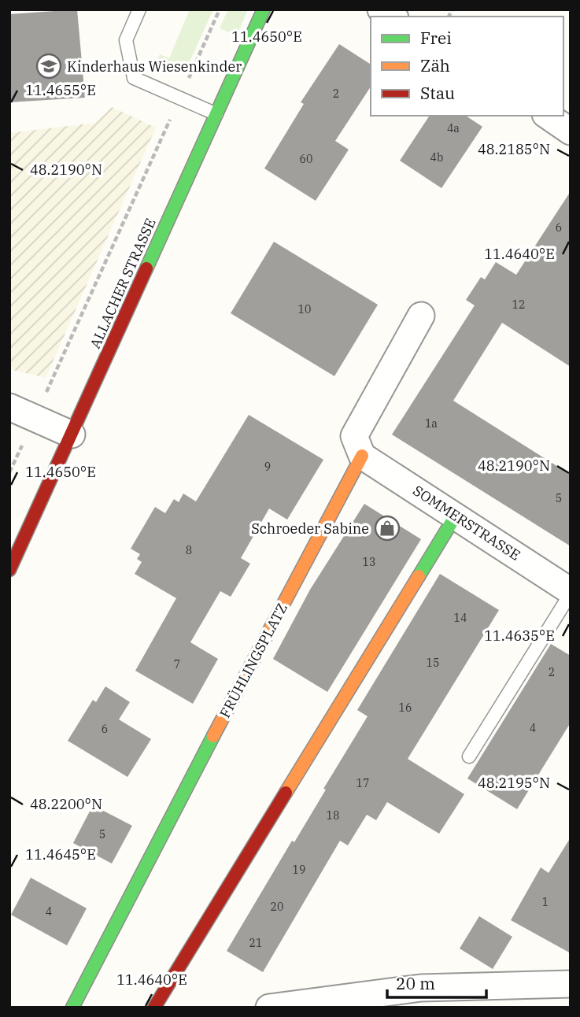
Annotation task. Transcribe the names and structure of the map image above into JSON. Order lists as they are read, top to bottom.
{
  "streets": {
    "street": ["ALLACHER STRASSE", "SOMMERSTRASSE", "FRÜHLINGSPLATZ"]
  },
  "crossings": [
    ["SOMMERSTRASSE", "FRÜHLINGSPLATZ"]
  ],
  "places": {
    "school or university": ["Kinderhaus Wiesenkinder"],
    "shop": ["Schroeder Sabine"]
  },
  "house_numbers": [
    "2",
    "4a",
    "4b",
    "60",
    "6",
    "12",
    "10",
    "1a",
    "9",
    "5",
    "8",
    "13",
    "14",
    "15",
    "7",
    "2",
    "16",
    "4",
    "6",
    "17",
    "18",
    "5",
    "19",
    "1",
    "20",
    "4",
    "21"
  ],
  "legend": ["Frei", "Zäh", "Stau"],
  "scale_bar": "20 m",
  "coordinates": [
    "11.4650°E",
    "11.4655°E",
    "48.2185°N",
    "48.2190°N",
    "11.4640°E",
    "11.4635°E",
    "48.2195°N",
    "48.2200°N",
    "11.4645°E"
  ]
}
